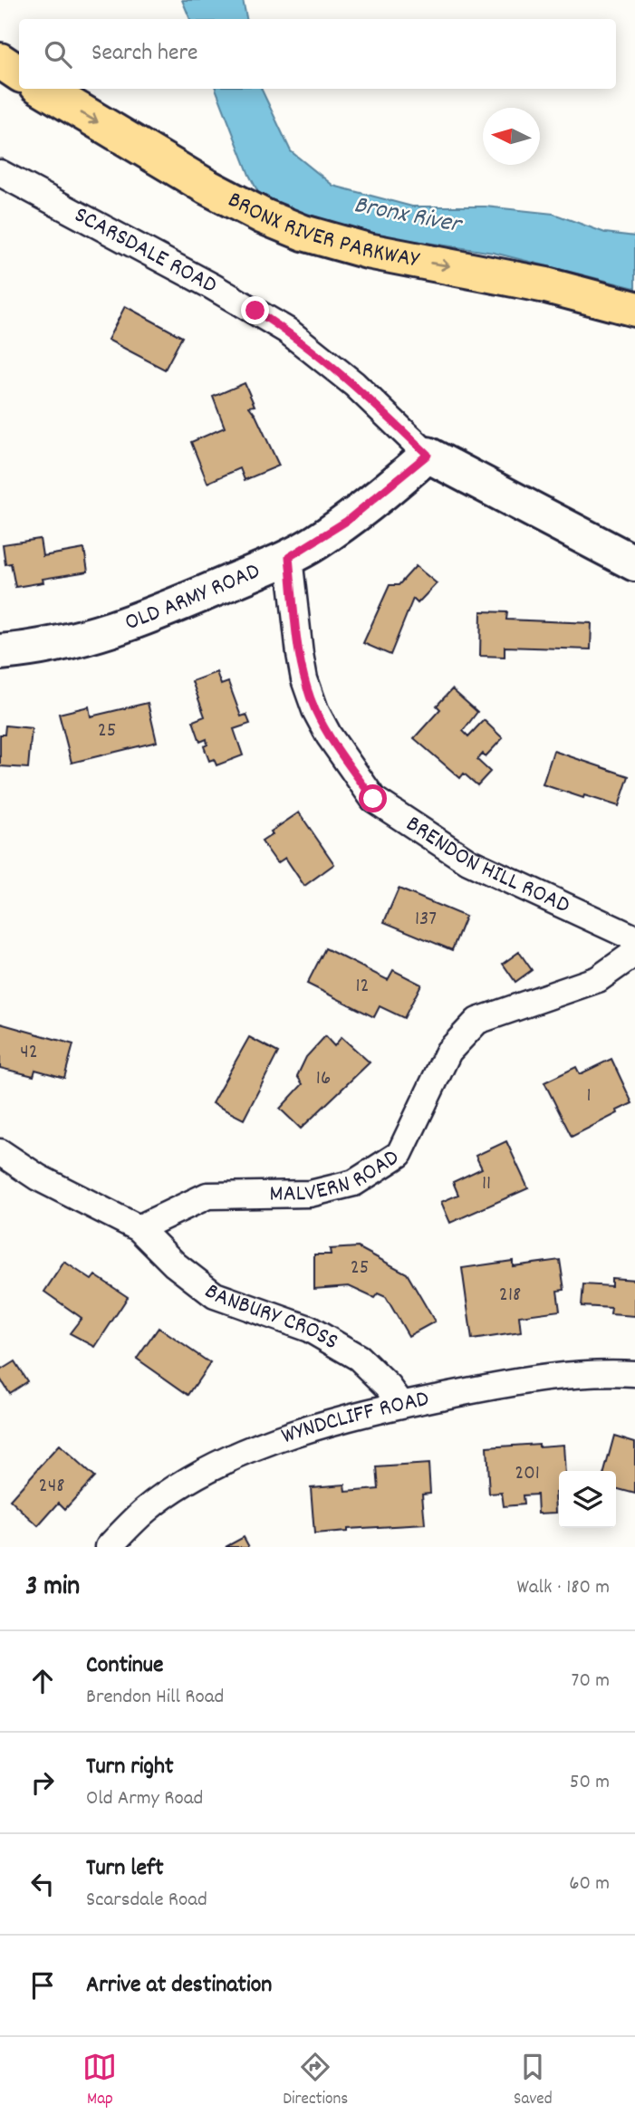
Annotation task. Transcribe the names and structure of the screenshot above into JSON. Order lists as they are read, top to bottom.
{
  "streets": {
    "highway": ["BRONX RIVER PARKWAY"],
    "street": [
      "SCARSDALE ROAD",
      "OLD ARMY ROAD",
      "BRENDON HILL ROAD",
      "MALVERN ROAD",
      "BANBURY CROSS",
      "WYNDCLIFF ROAD"
    ]
  },
  "crossings": [
    ["SCARSDALE ROAD", "OLD ARMY ROAD"],
    ["OLD ARMY ROAD", "BRENDON HILL ROAD"],
    ["MALVERN ROAD", "BANBURY CROSS"],
    ["BANBURY CROSS", "WYNDCLIFF ROAD"]
  ],
  "one_way": ["BRONX RIVER PARKWAY"],
  "water": ["Bronx River"],
  "house_numbers": [
    "25",
    "137",
    "12",
    "42",
    "16",
    "1",
    "11",
    "25",
    "218",
    "201",
    "248"
  ],
  "north": "left",
  "page": {
    "search": "Search here",
    "heading": ["3 min", "Walk · 180 m"],
    "list": [
      ["Continue", "Brendon Hill Road", "70 m"],
      ["Turn right", "Old Army Road", "50 m"],
      ["Turn left", "Scarsdale Road", "60 m"],
      "Arrive at destination"
    ],
    "nav": ["Map", "Directions", "Saved"]
  }
}
